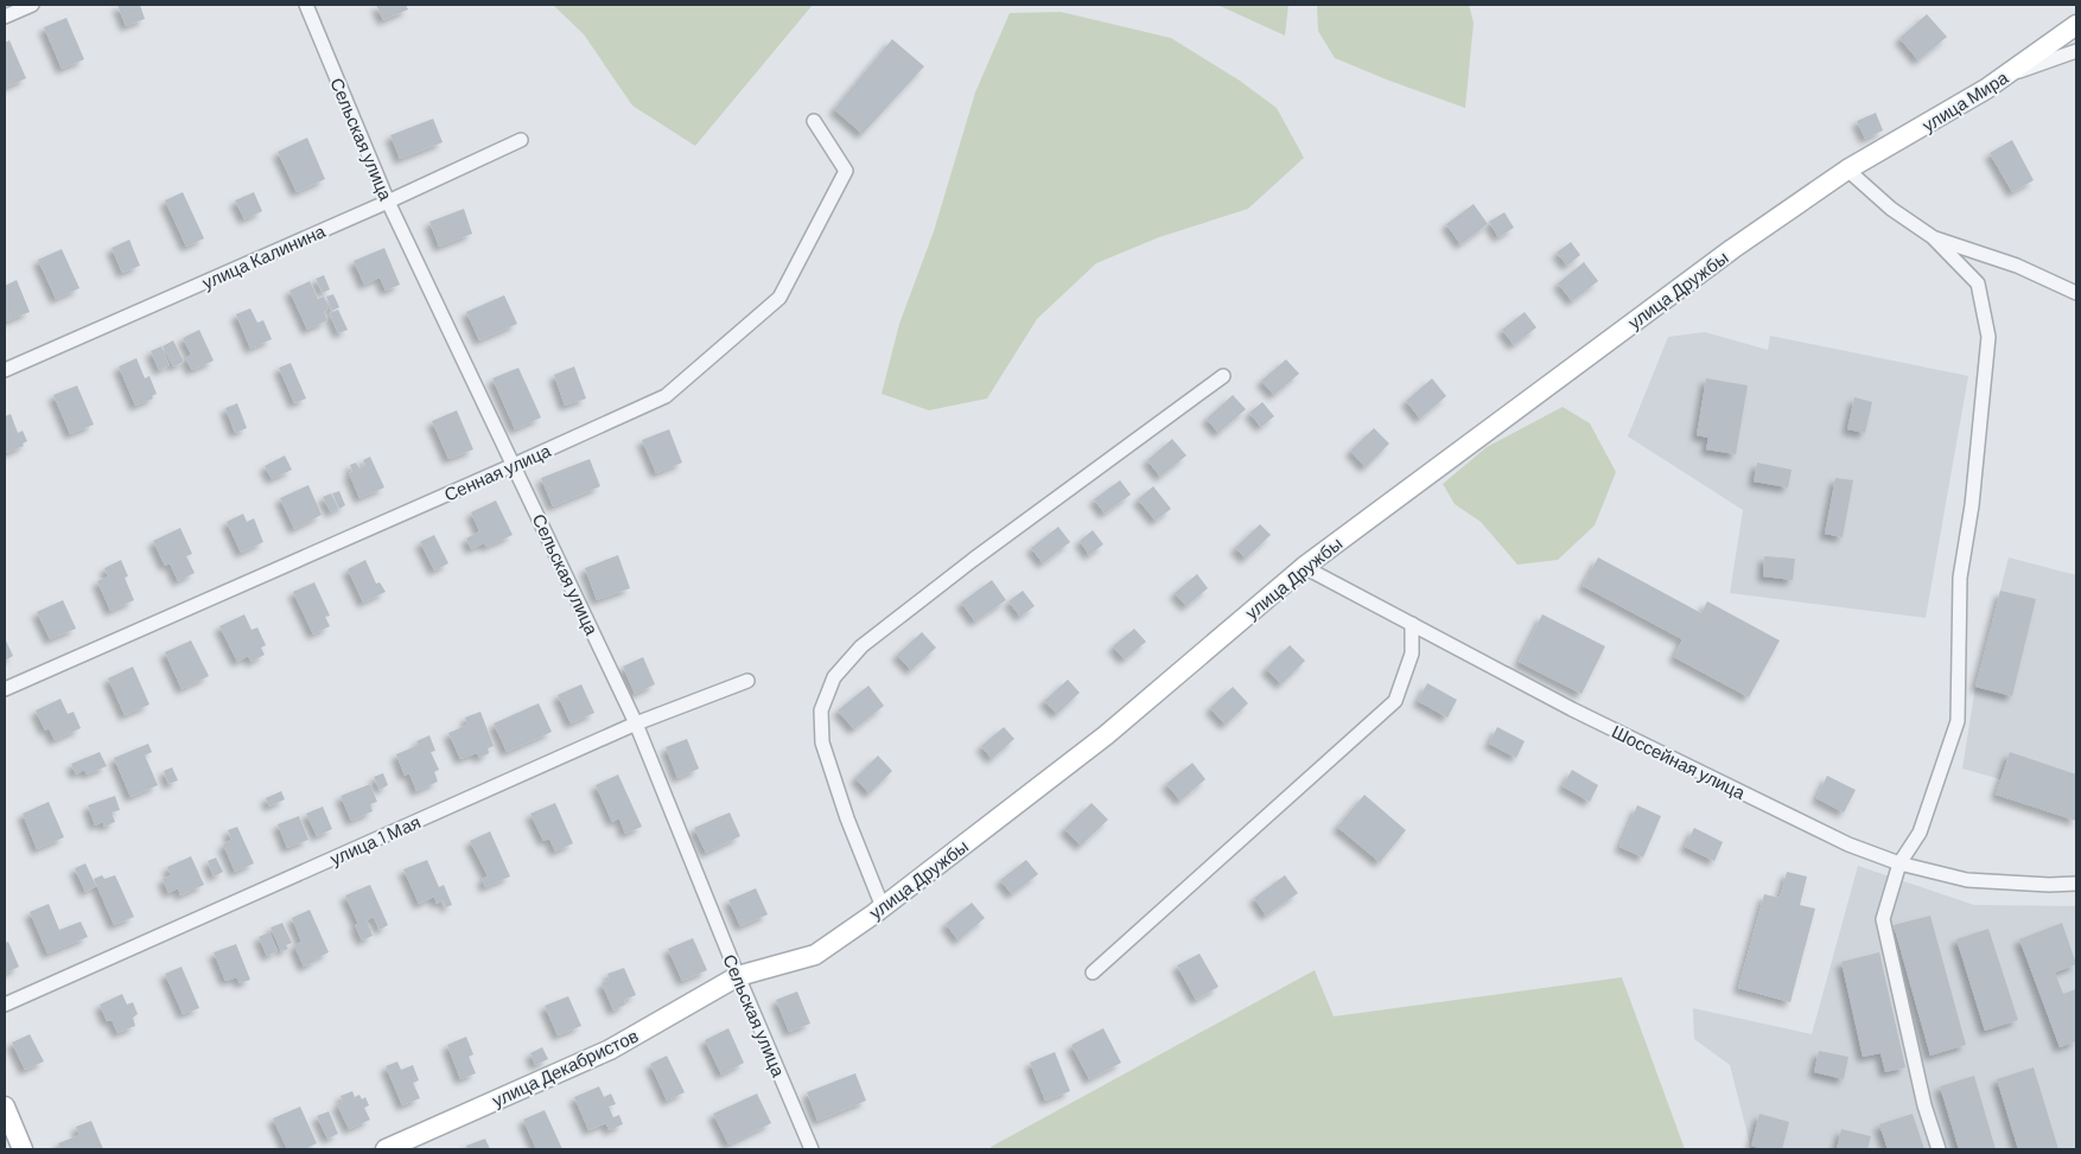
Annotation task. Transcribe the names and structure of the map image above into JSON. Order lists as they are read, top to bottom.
{
  "streets": {
    "street": [
      "улица Мира",
      "Сельская улица",
      "улица Калинина",
      "улица Дружбы",
      "Сенная улица",
      "Шоссейная улица",
      "улица 1 Мая",
      "улица Декабристов"
    ]
  },
  "crossings": [
    ["улица Мира", "улица Дружбы"],
    ["Сельская улица", "улица Калинина"],
    ["Сельская улица", "улица Дружбы"],
    ["Сельская улица", "Сенная улица"],
    ["Сельская улица", "улица 1 Мая"],
    ["Сельская улица", "улица Декабристов"],
    ["улица Дружбы", "Шоссейная улица"],
    ["улица Дружбы", "улица Декабристов"]
  ]
}
